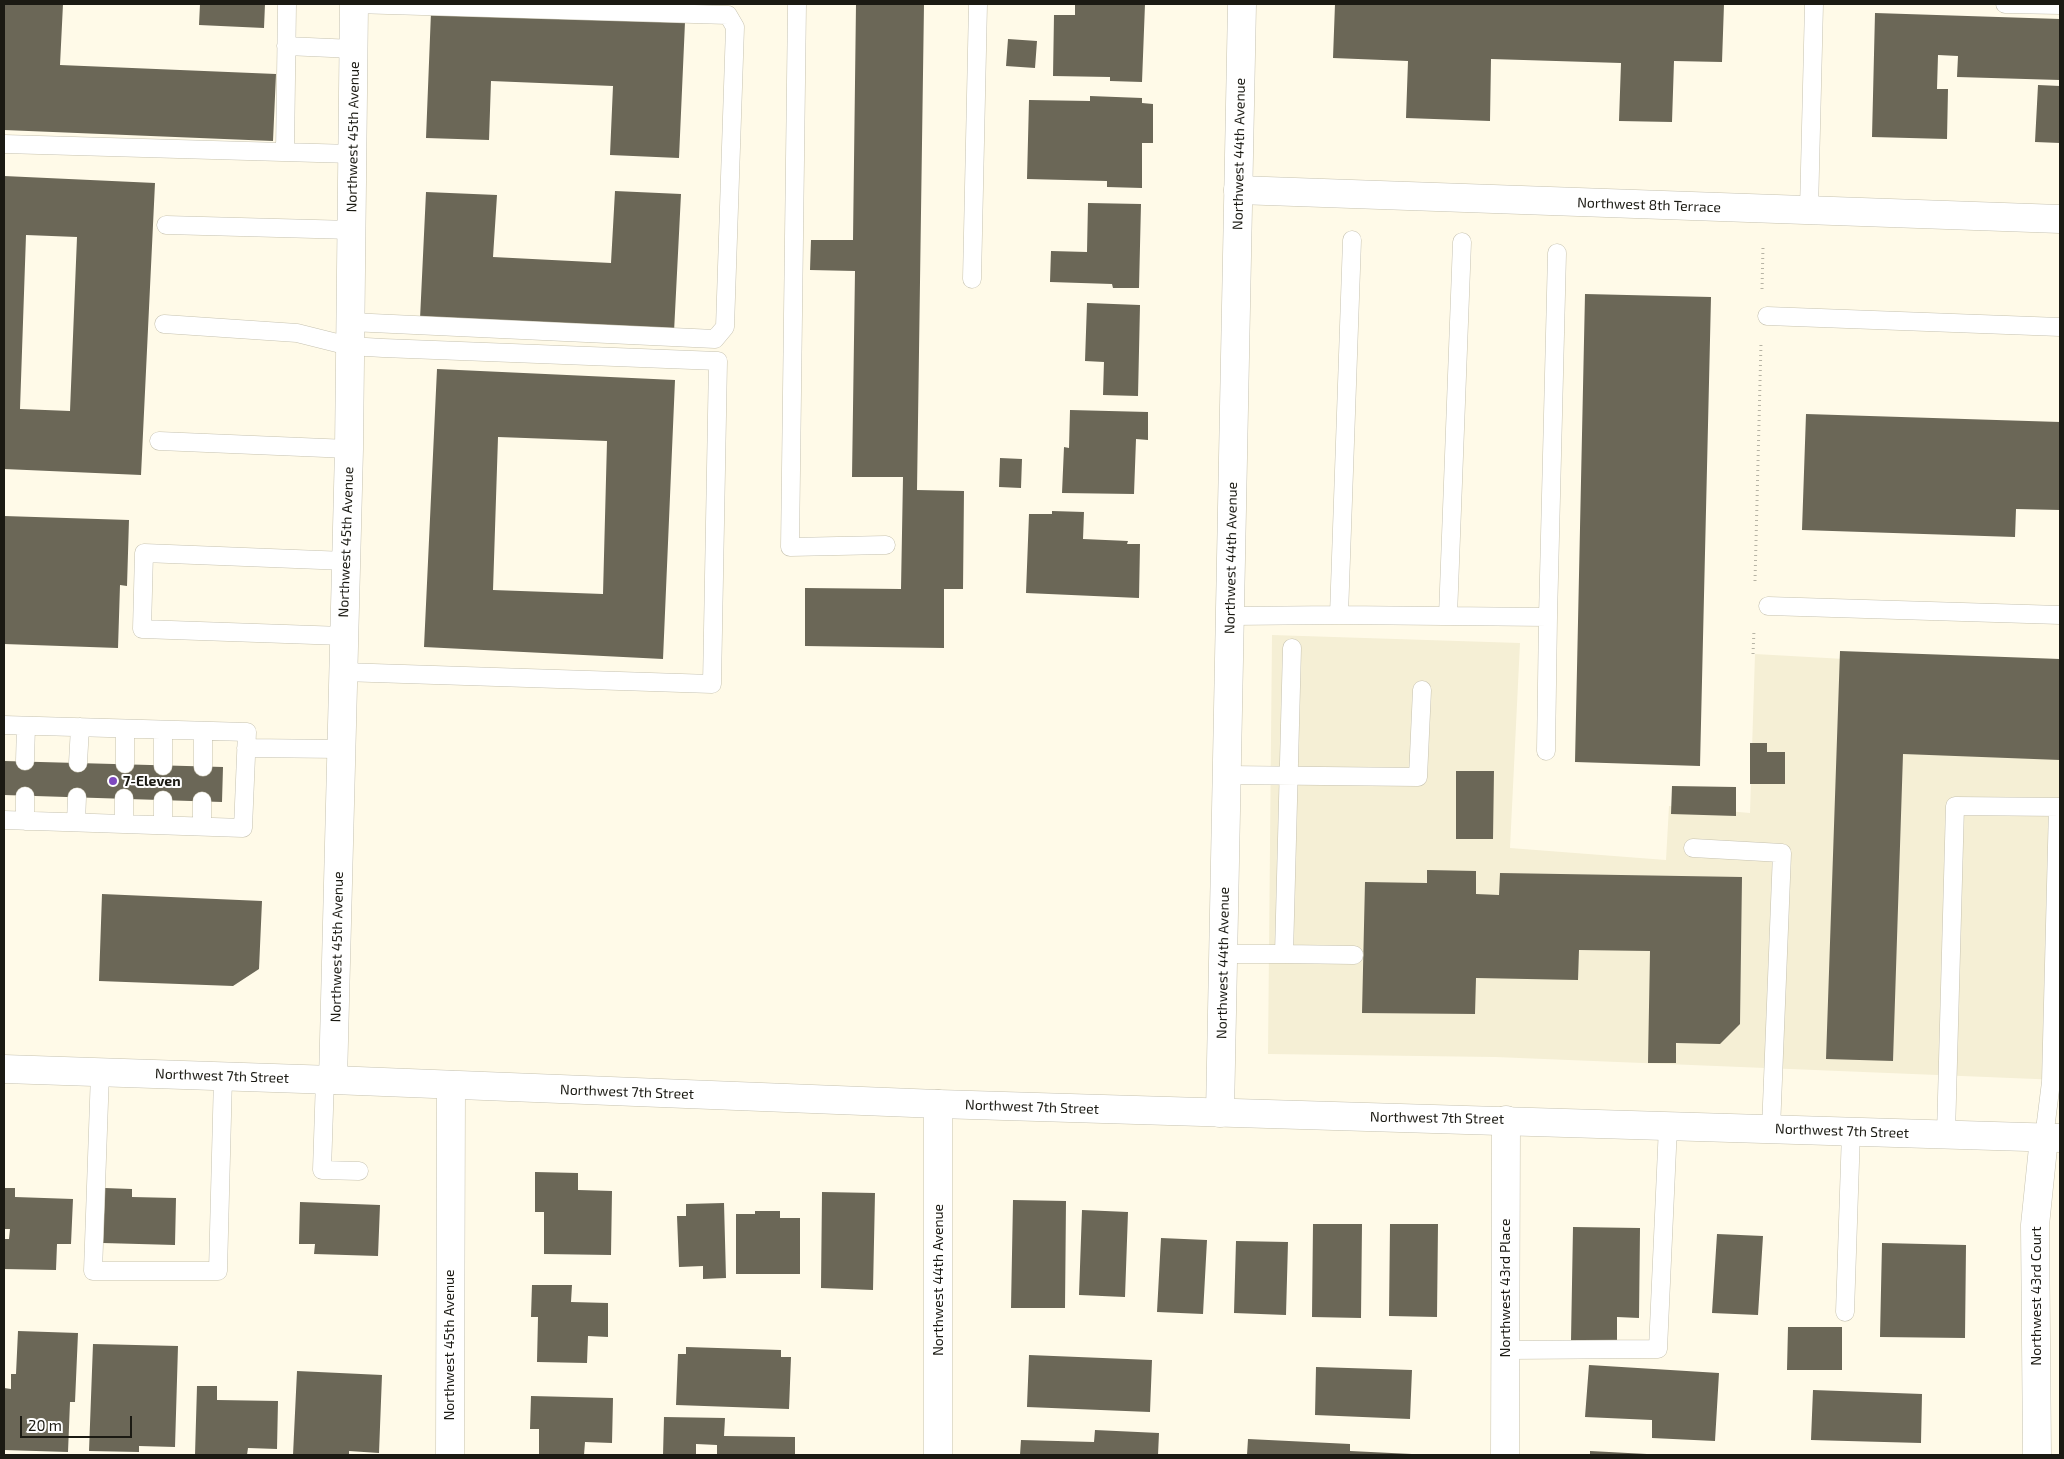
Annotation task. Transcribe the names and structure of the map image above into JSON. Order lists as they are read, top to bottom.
{
  "streets": {
    "street": [
      "Northwest 45th Avenue",
      "Northwest 44th Avenue",
      "Northwest 8th Terrace",
      "Northwest 7th Street",
      "Northwest 43rd Place",
      "Northwest 43rd Court"
    ]
  },
  "crossings": [
    ["Northwest 45th Avenue", "Northwest 7th Street"],
    ["Northwest 44th Avenue", "Northwest 8th Terrace"],
    ["Northwest 44th Avenue", "Northwest 7th Street"],
    ["Northwest 7th Street", "Northwest 43rd Place"],
    ["Northwest 7th Street", "Northwest 43rd Court"]
  ],
  "places": ["7-Eleven"],
  "scale_bar": "20 m"
}
